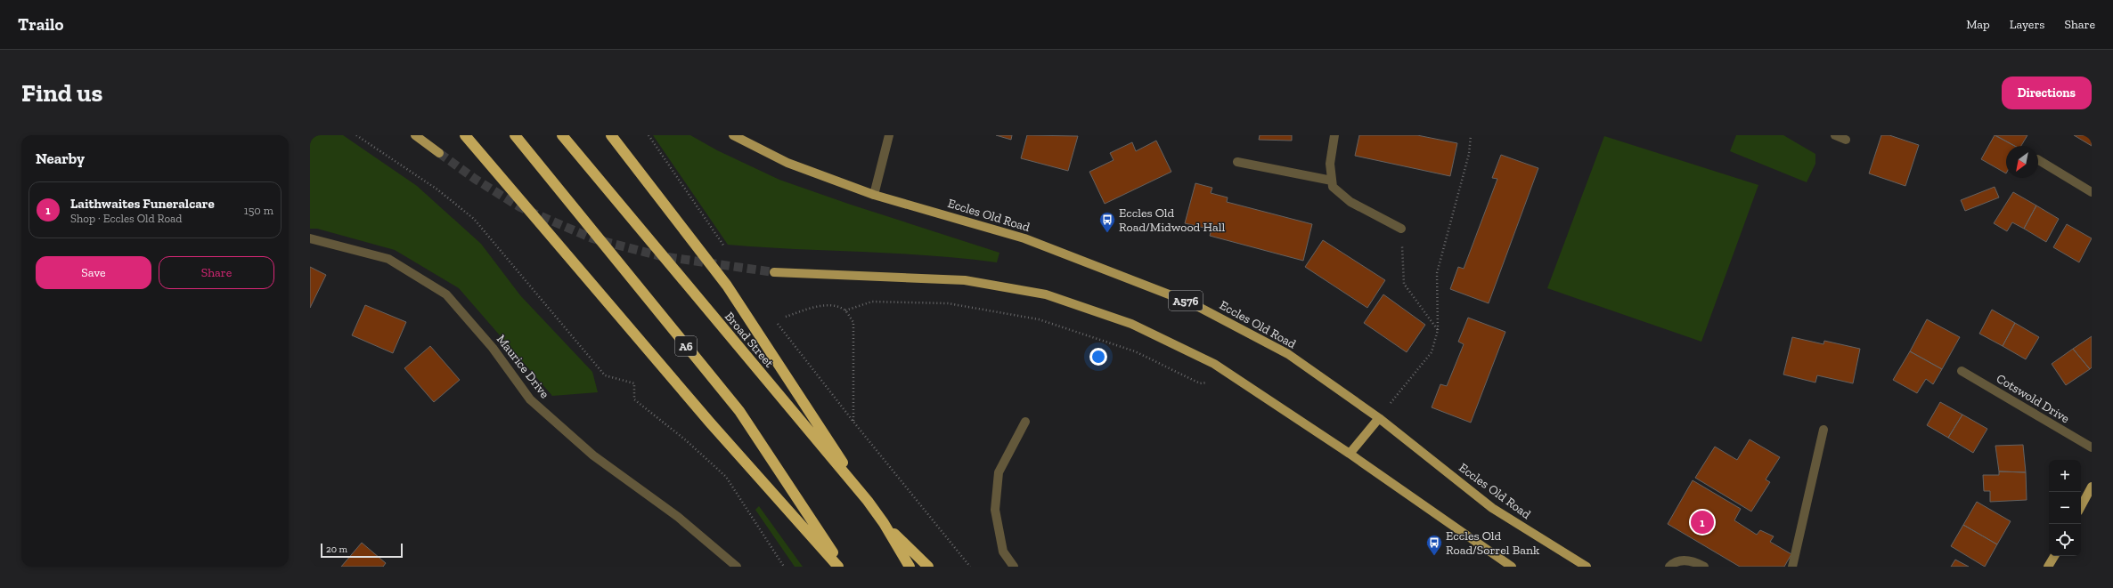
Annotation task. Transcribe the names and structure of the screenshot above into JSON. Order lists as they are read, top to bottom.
{
  "streets": {
    "highway": ["Broad Street", "A6"],
    "main road": ["Eccles Old Road", "A576"],
    "street": ["Maurice Drive", "Cotswold Drive"]
  },
  "places": {
    "bus stop": ["Eccles Old Road/Midwood Hall", "Eccles Old Road/Sorrel Bank"]
  },
  "scale_bar": "20 m",
  "north": "bottom left",
  "page": {
    "header": "Trailo",
    "nav": ["Map", "Layers", "Share"],
    "buttons": [
      "Directions",
      ["Save", "Share"]
    ],
    "title": "Find us",
    "heading": "Nearby",
    "list": [
      {
        "mark": "1",
        "name": "Laithwaites Funeralcare",
        "note": "Shop · Eccles Old Road",
        "value": "150 m"
      }
    ],
    "map_buttons": ["+", "−"],
    "pins": "1",
    "scale": "20 m"
  }
}
